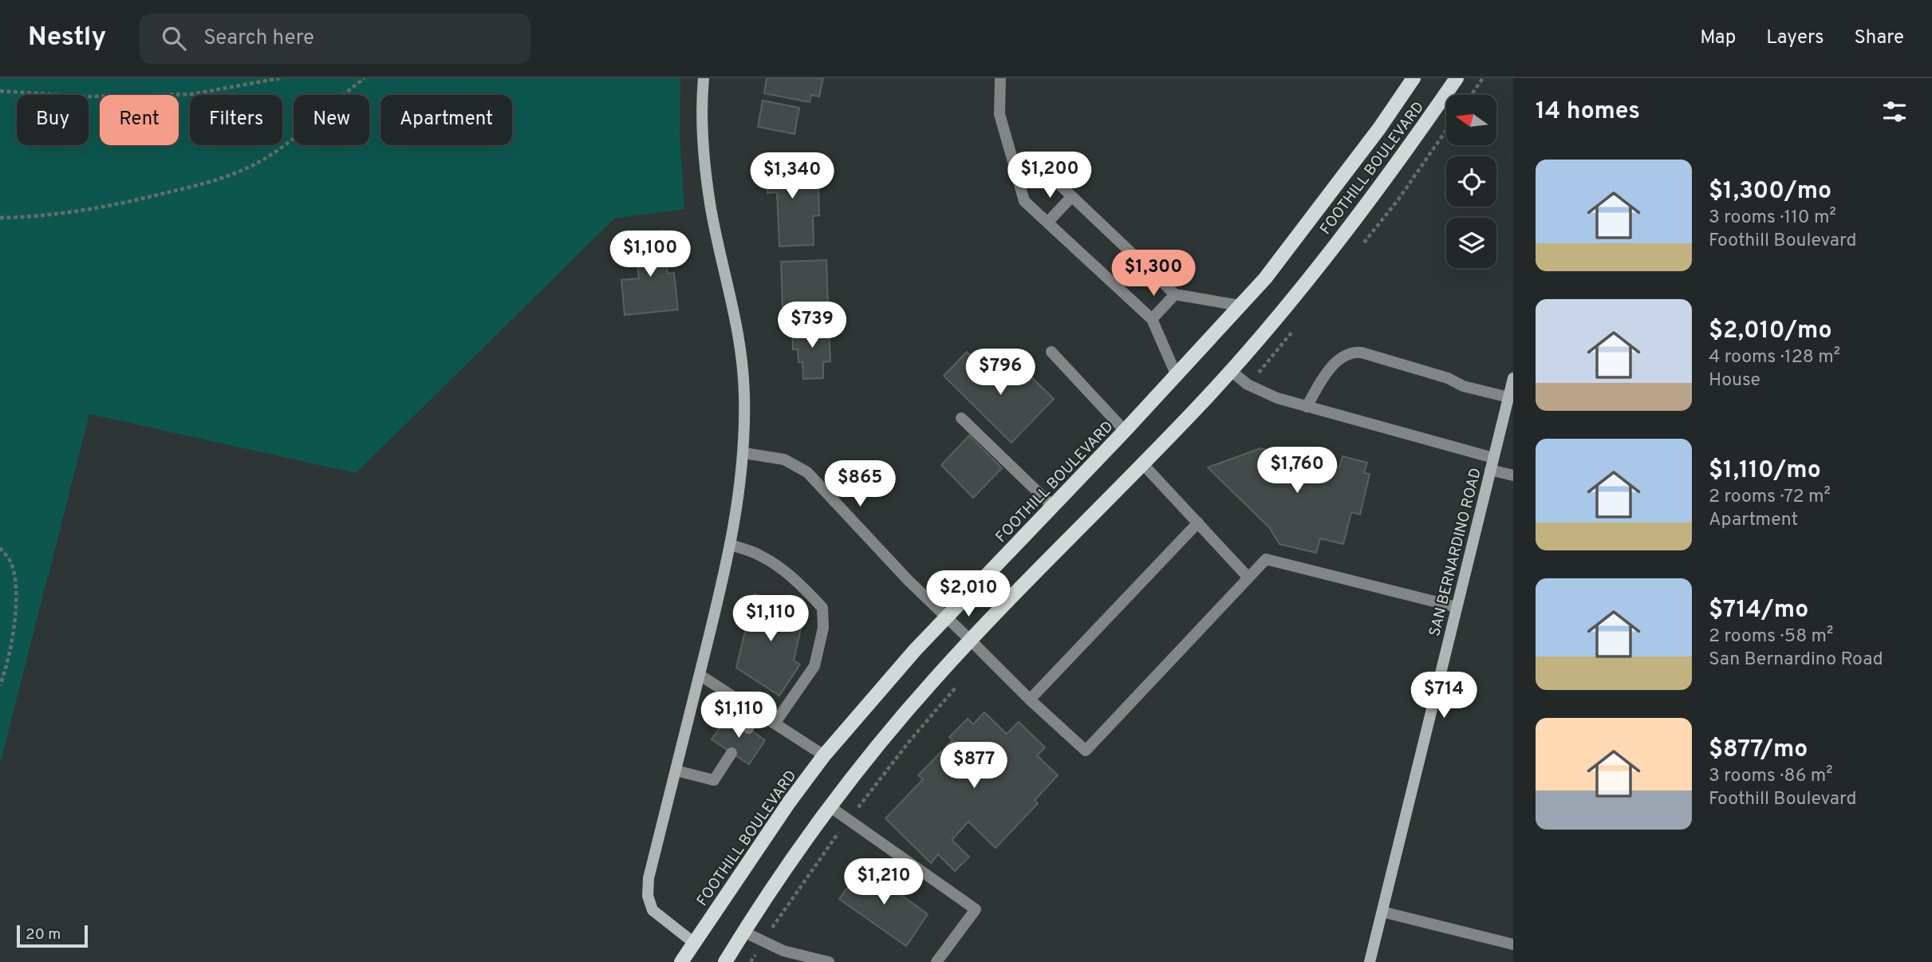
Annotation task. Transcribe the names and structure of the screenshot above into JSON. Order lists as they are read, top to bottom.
{
  "streets": {
    "main road": ["FOOTHILL BOULEVARD"],
    "street": ["SAN BERNARDINO ROAD"]
  },
  "scale_bar": "20 m",
  "north": "left",
  "page": {
    "header": "Nestly",
    "search": "Search here",
    "nav": ["Map", "Layers", "Share"],
    "heading": "14 homes",
    "chip": [
      "Buy",
      "Rent",
      "Filters",
      "New",
      "Apartment"
    ],
    "list": [
      {
        "name": "$1,300/mo",
        "note": "3 rooms · 110 m² · Foothill Boulevard"
      },
      {
        "name": "$2,010/mo",
        "note": "4 rooms · 128 m² · House"
      },
      {
        "name": "$1,110/mo",
        "note": "2 rooms · 72 m² · Apartment"
      },
      {
        "name": "$714/mo",
        "note": "2 rooms · 58 m² · San Bernardino Road"
      },
      {
        "name": "$877/mo",
        "note": "3 rooms · 86 m² · Foothill Boulevard"
      }
    ],
    "price": [
      "$1,200",
      "$1,340",
      "$1,100",
      "$1,300",
      "$739",
      "$796",
      "$1,760",
      "$865",
      "$2,010",
      "$1,110",
      "$714",
      "$1,110",
      "$877",
      "$1,210"
    ],
    "scale": "20 m"
  }
}
